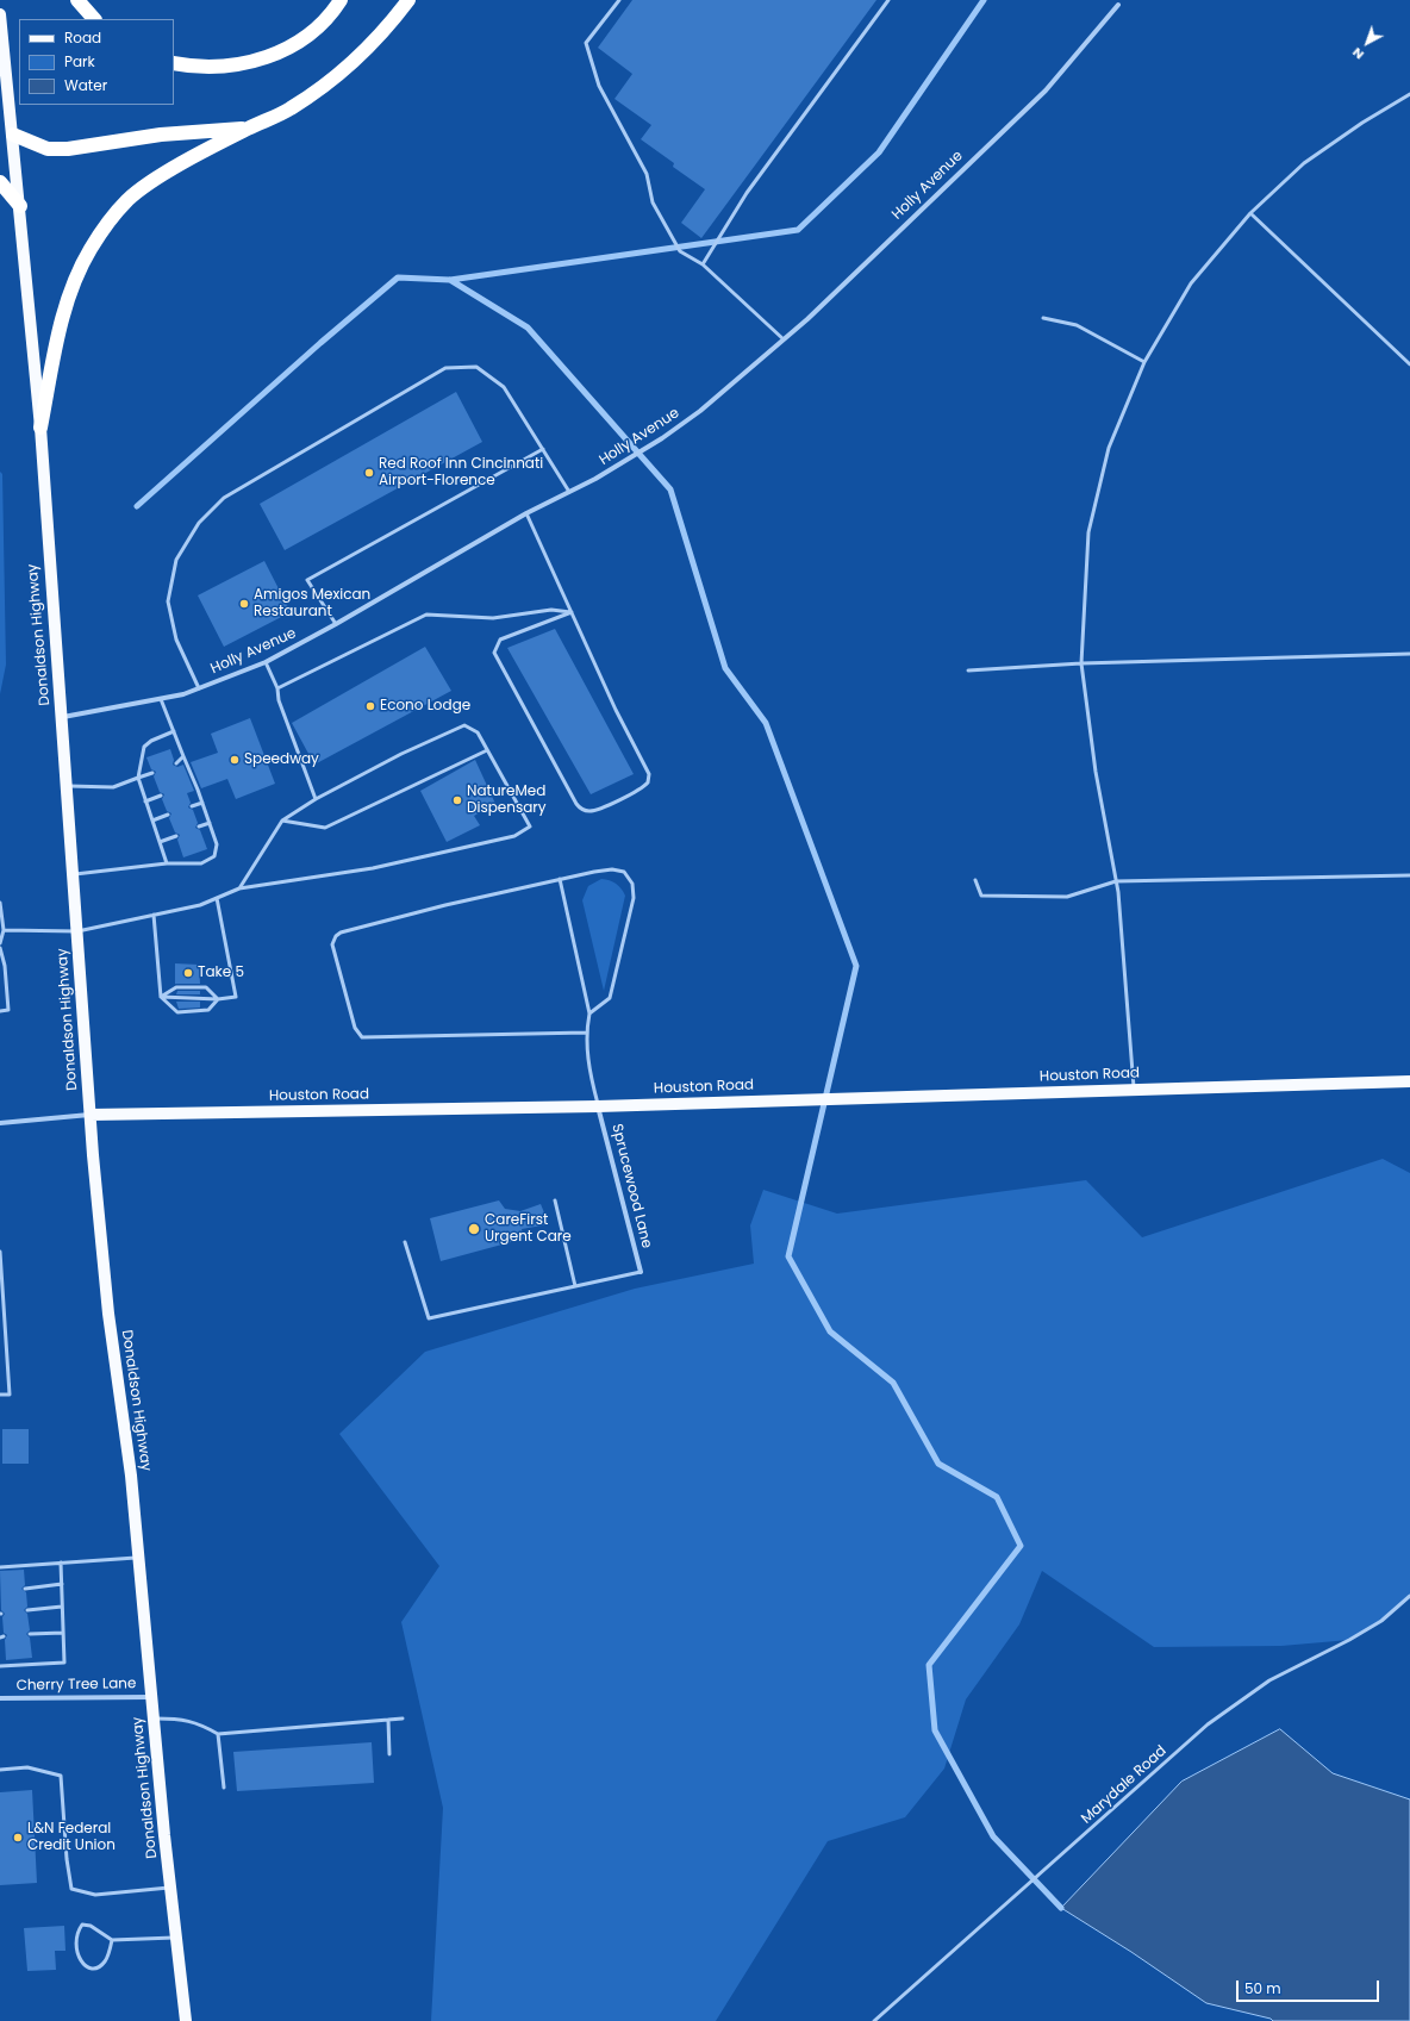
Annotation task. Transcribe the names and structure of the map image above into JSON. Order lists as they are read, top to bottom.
{
  "streets": {
    "main road": ["Donaldson Highway", "Houston Road"],
    "street": ["Holly Avenue", "Sprucewood Lane", "Cherry Tree Lane"],
    "lane": ["Marydale Road"]
  },
  "crossings": [
    ["Holly Avenue", "Donaldson Highway"],
    ["Donaldson Highway", "Houston Road"],
    ["Donaldson Highway", "Cherry Tree Lane"],
    ["Houston Road", "Sprucewood Lane"]
  ],
  "places": [
    "Red Roof Inn Cincinnati Airport-Florence",
    "Amigos Mexican Restaurant",
    "Econo Lodge",
    "Speedway",
    "NatureMed Dispensary",
    "Take 5",
    "CareFirst Urgent Care",
    "L&N Federal Credit Union"
  ],
  "legend": ["Road", "Park", "Water"],
  "scale_bar": "50 m",
  "north": "bottom left"
}
